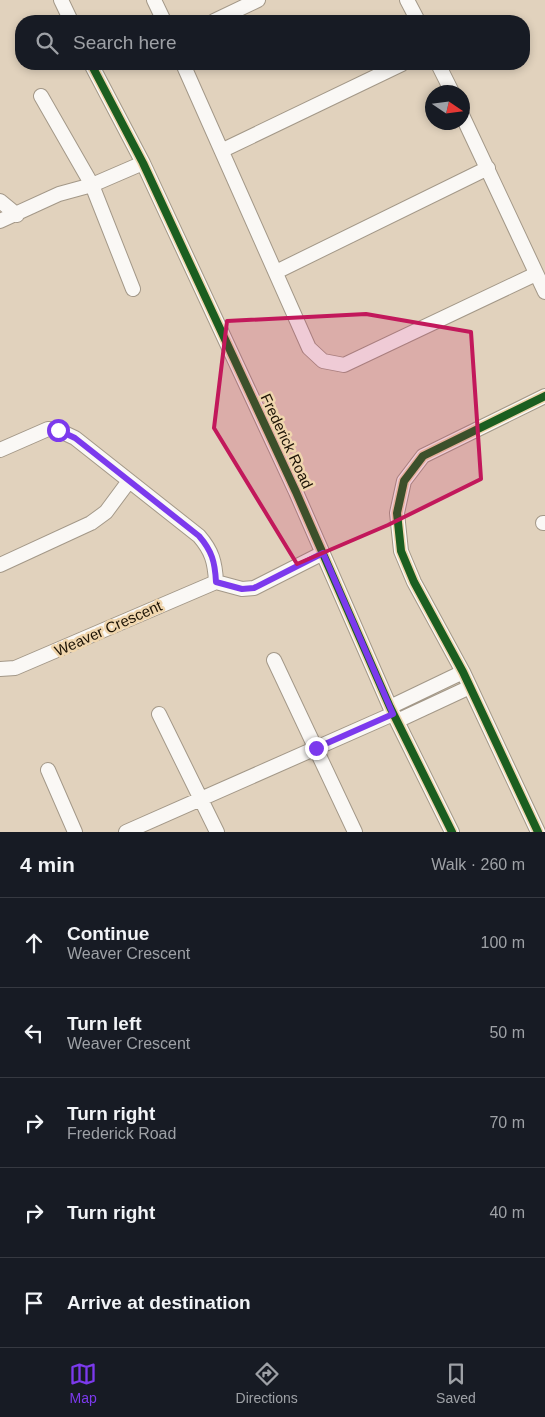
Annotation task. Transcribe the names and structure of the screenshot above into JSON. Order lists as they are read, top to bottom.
{
  "streets": {
    "street": ["Frederick Road", "Weaver Crescent"]
  },
  "north": "right",
  "page": {
    "search": "Search here",
    "heading": ["4 min", "Walk · 260 m"],
    "list": [
      ["Continue", "Weaver Crescent", "100 m"],
      ["Turn left", "Weaver Crescent", "50 m"],
      ["Turn right", "Frederick Road", "70 m"],
      ["Turn right", "40 m"],
      "Arrive at destination"
    ],
    "nav": ["Map", "Directions", "Saved"]
  }
}
